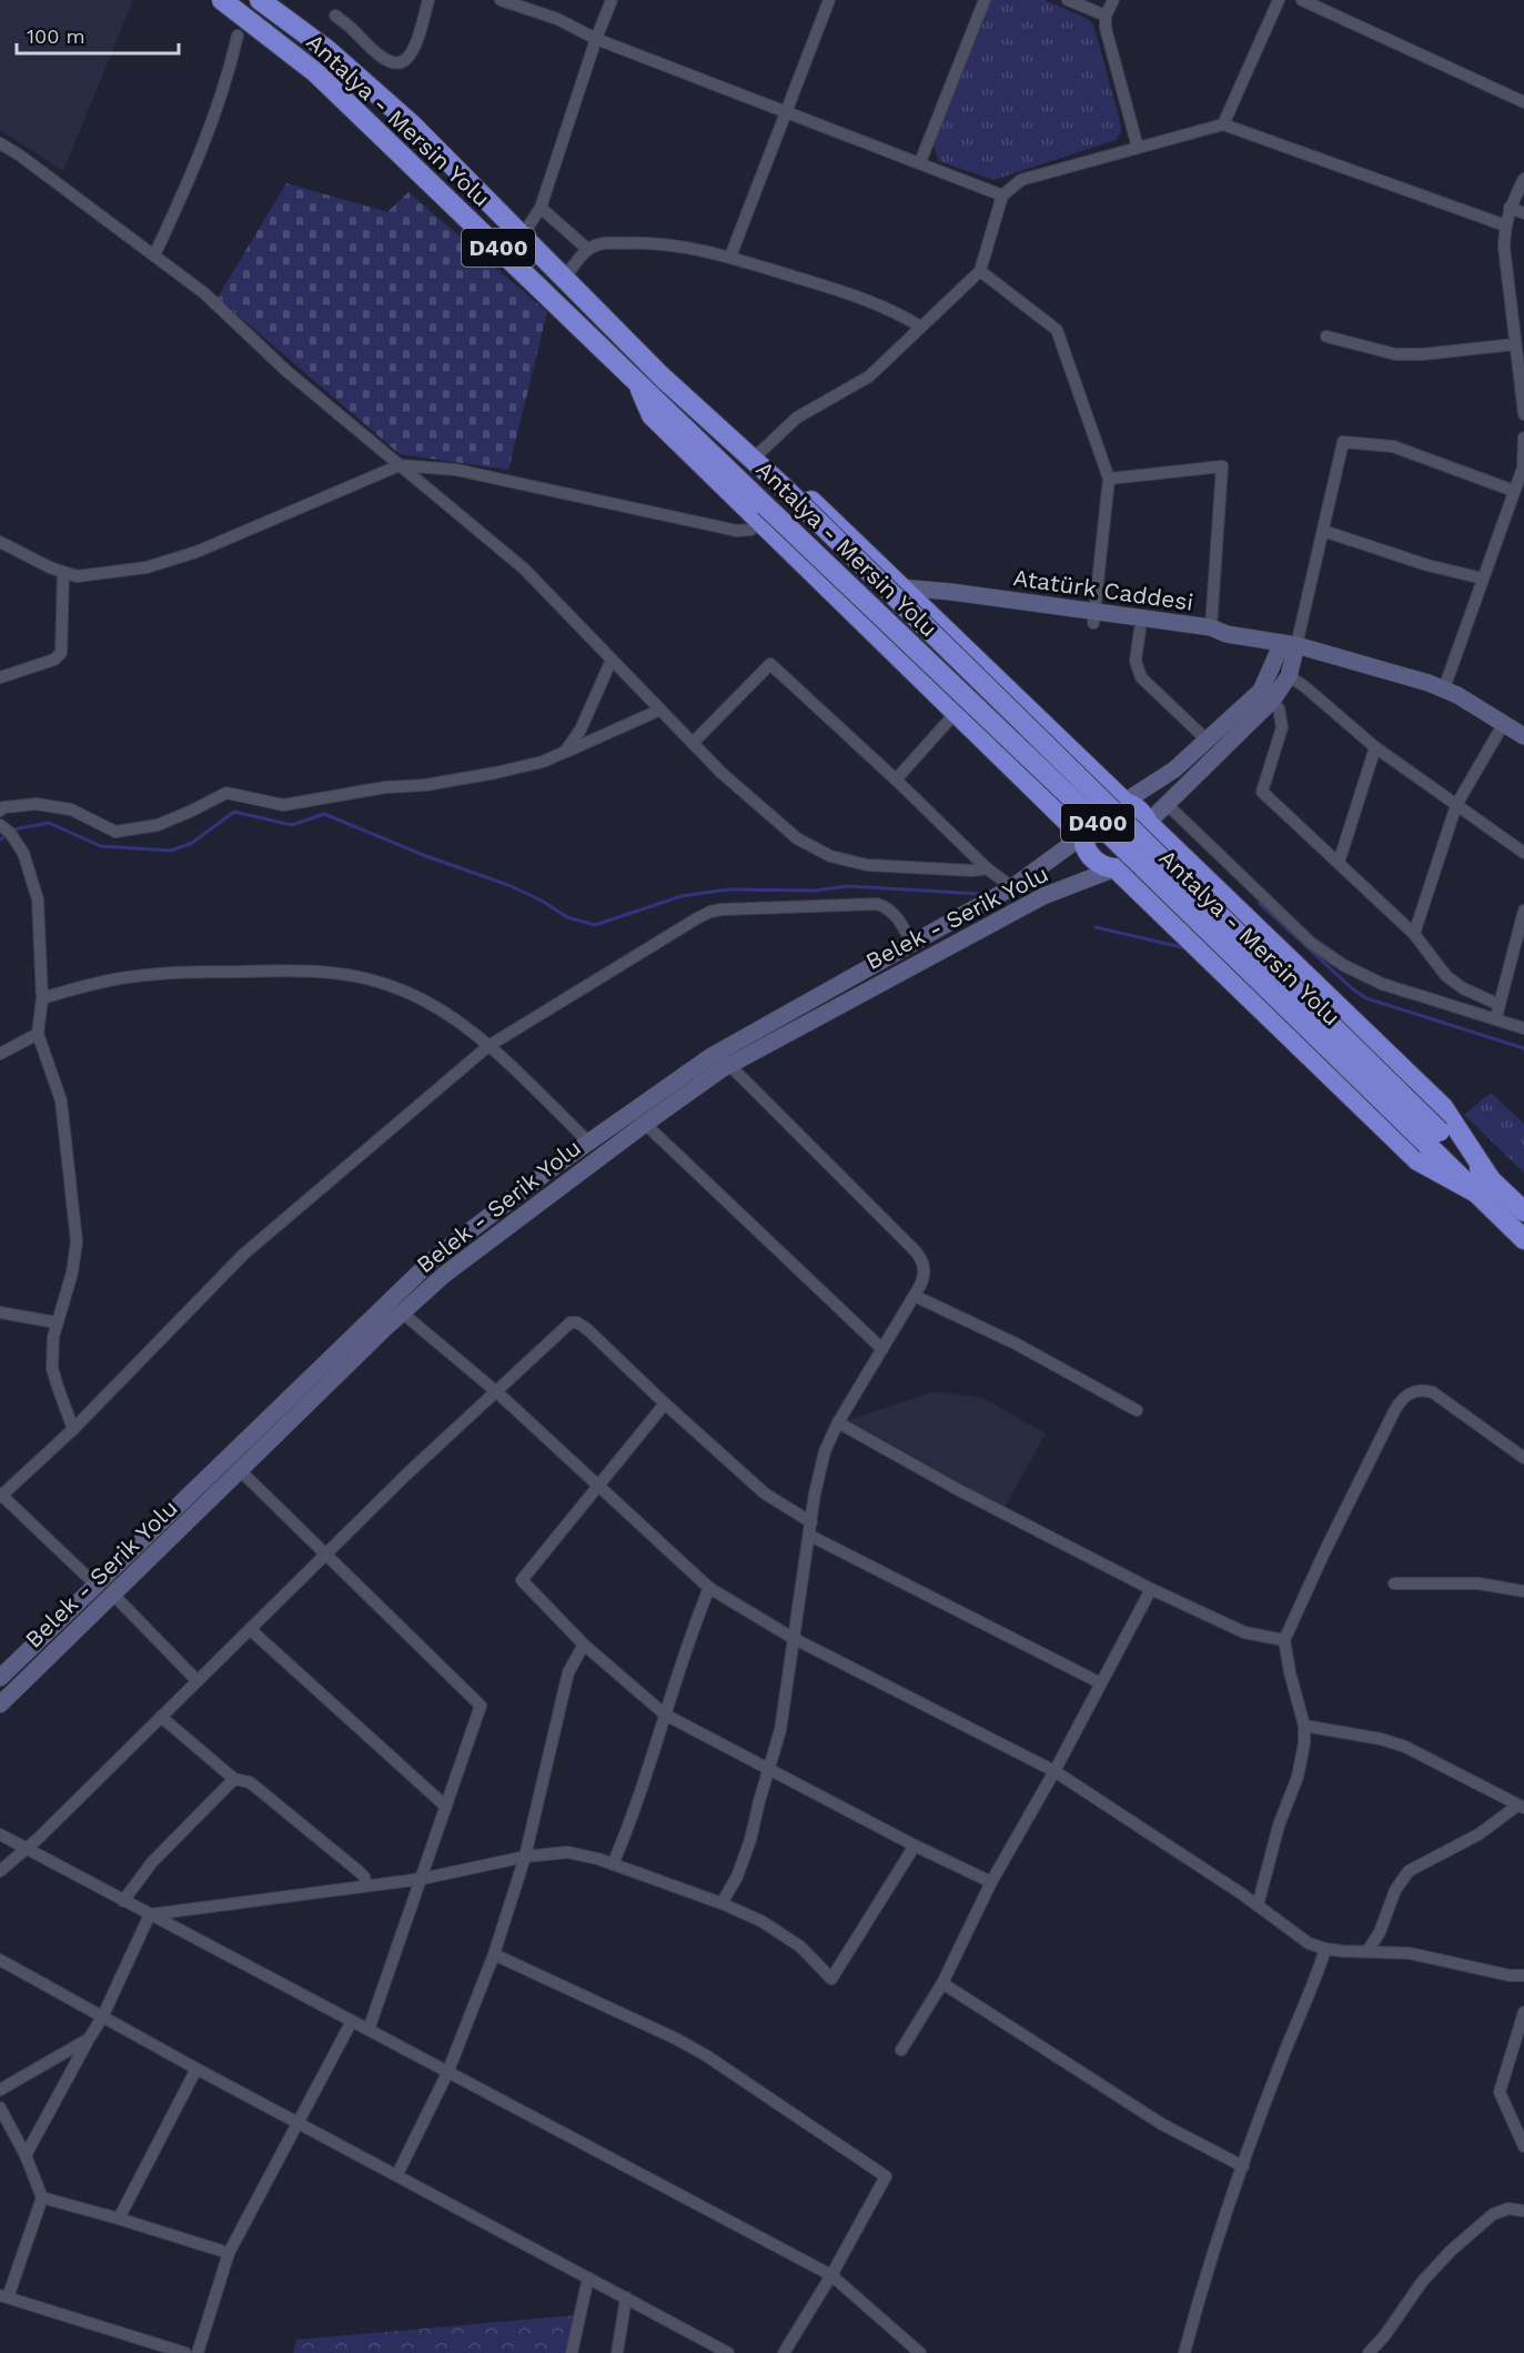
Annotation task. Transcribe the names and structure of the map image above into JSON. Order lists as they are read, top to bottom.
{
  "streets": {
    "highway": ["Antalya - Mersin Yolu", "D400"],
    "main road": ["Atatürk Caddesi", "Belek - Serik Yolu"]
  },
  "crossings": [
    ["Antalya - Mersin Yolu", "D400"]
  ],
  "scale_bar": "100 m"
}
